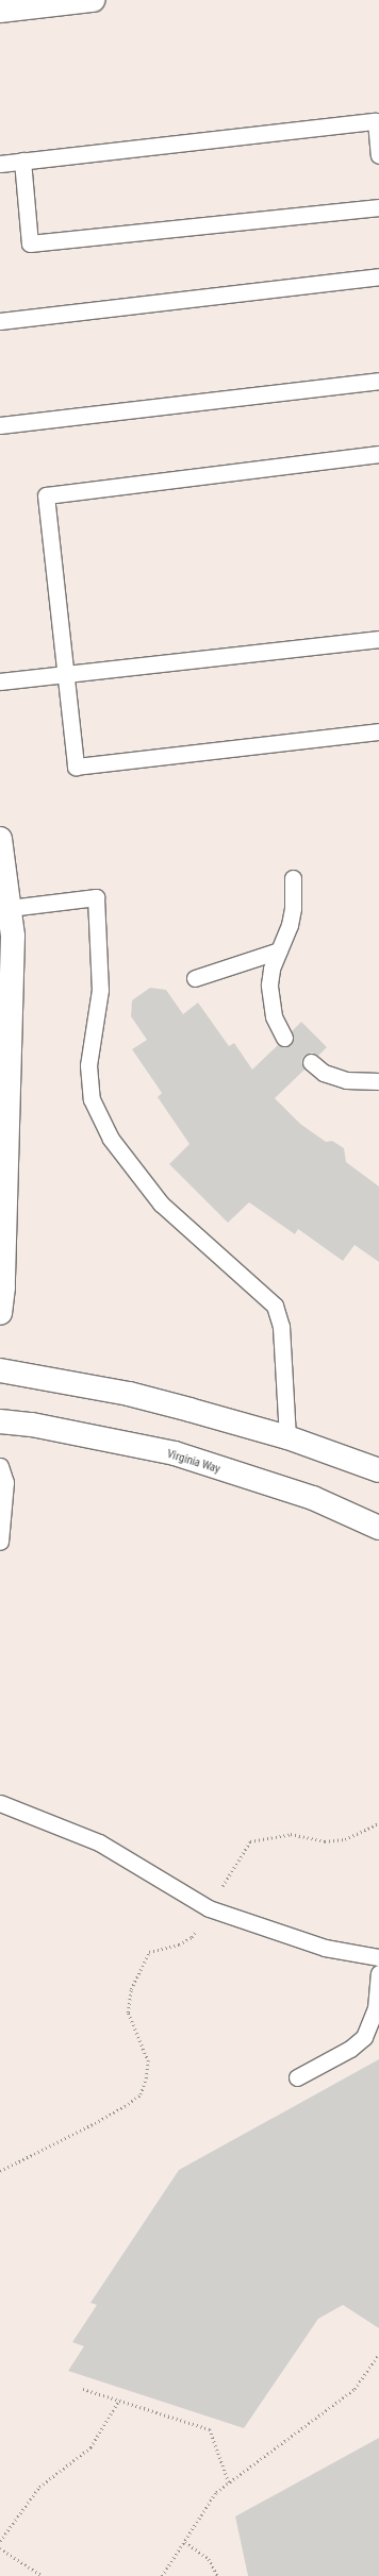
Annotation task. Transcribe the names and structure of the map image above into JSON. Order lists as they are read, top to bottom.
{
  "streets": {
    "street": ["Virginia Way"]
  }
}
